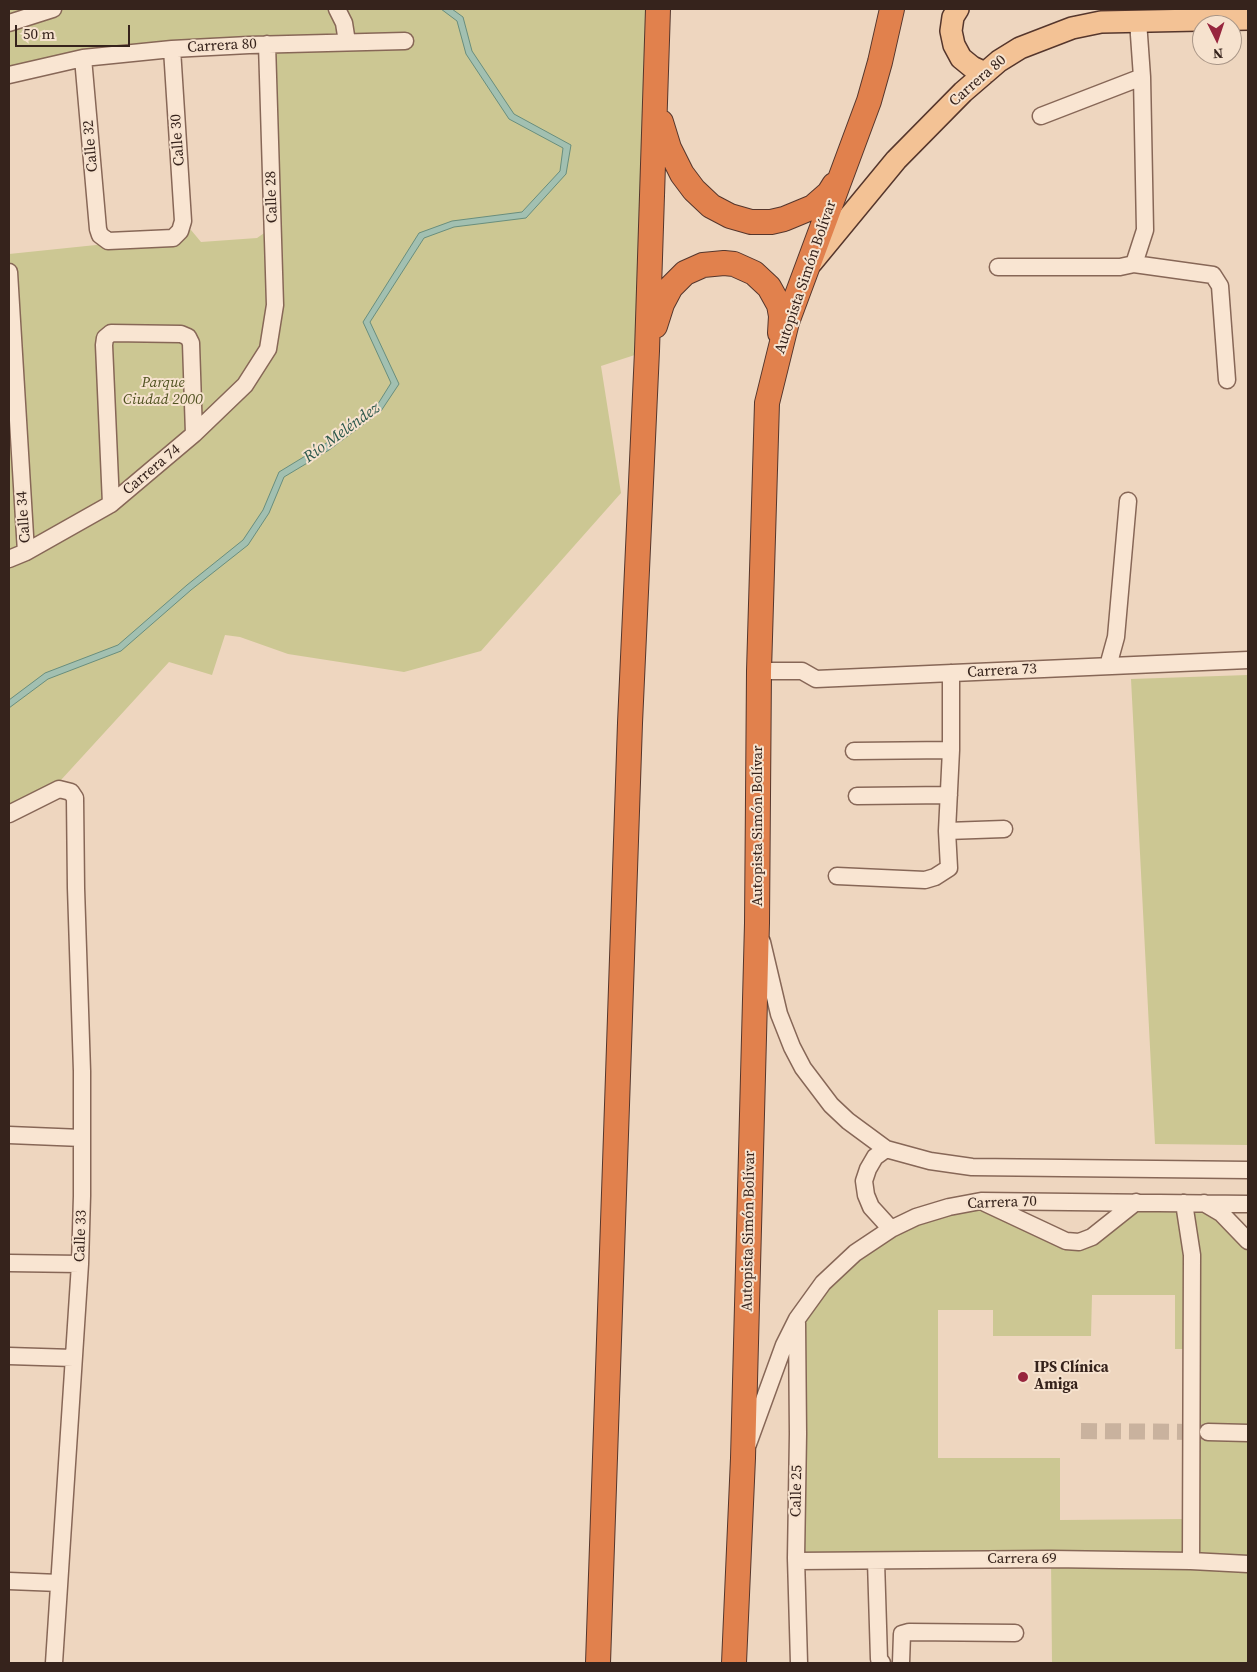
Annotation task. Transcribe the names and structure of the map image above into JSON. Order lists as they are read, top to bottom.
{
  "streets": {
    "highway": ["Autopista Simón Bolívar"],
    "main road": ["Carrera 80"],
    "street": [
      "Calle 30",
      "Calle 32",
      "Calle 28",
      "Carrera 74",
      "Calle 34",
      "Carrera 73",
      "Carrera 70",
      "Calle 33",
      "Calle 25",
      "Carrera 69"
    ]
  },
  "crossings": [
    ["Carrera 80", "Calle 30"],
    ["Carrera 80", "Calle 32"],
    ["Carrera 80", "Calle 28"],
    ["Carrera 80", "Autopista Simón Bolívar"],
    ["Calle 30", "Calle 32"],
    ["Calle 28", "Carrera 74"],
    ["Autopista Simón Bolívar", "Carrera 73"],
    ["Autopista Simón Bolívar", "Carrera 70"],
    ["Carrera 74", "Calle 34"],
    ["Carrera 70", "Calle 25"],
    ["Calle 25", "Carrera 69"]
  ],
  "water": ["Río Meléndez"],
  "parks": ["Parque Ciudad 2000"],
  "places": ["IPS Clínica Amiga"],
  "scale_bar": "50 m",
  "north": "bottom"
}
